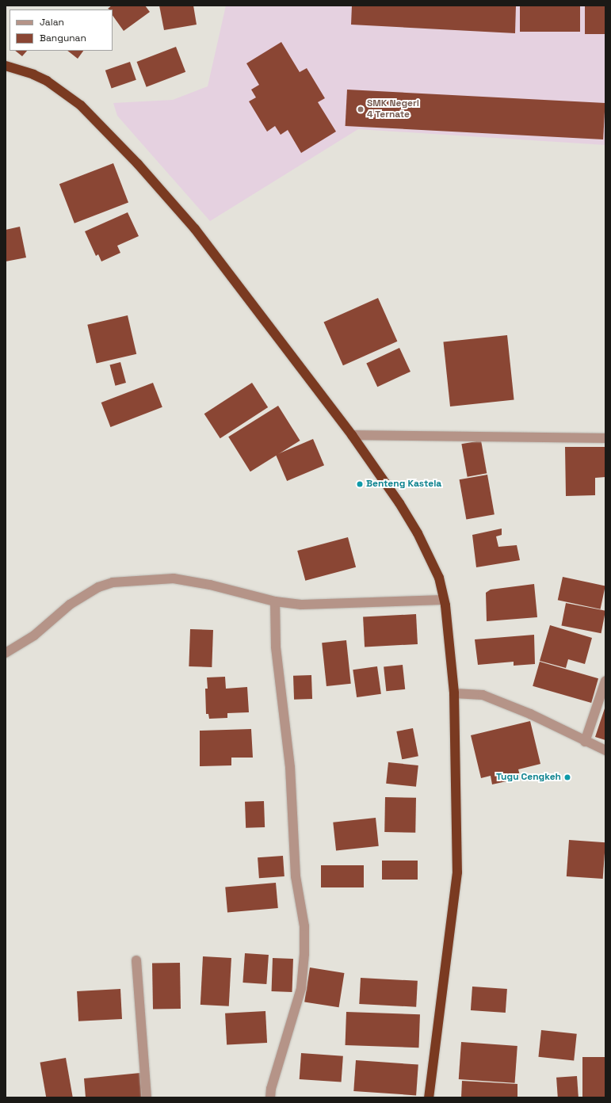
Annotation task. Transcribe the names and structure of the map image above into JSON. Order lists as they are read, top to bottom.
{
  "places": ["SMK Negeri 4 Ternate", "Benteng Kastela", "Tugu Cengkeh"],
  "legend": ["Jalan", "Bangunan"]
}
